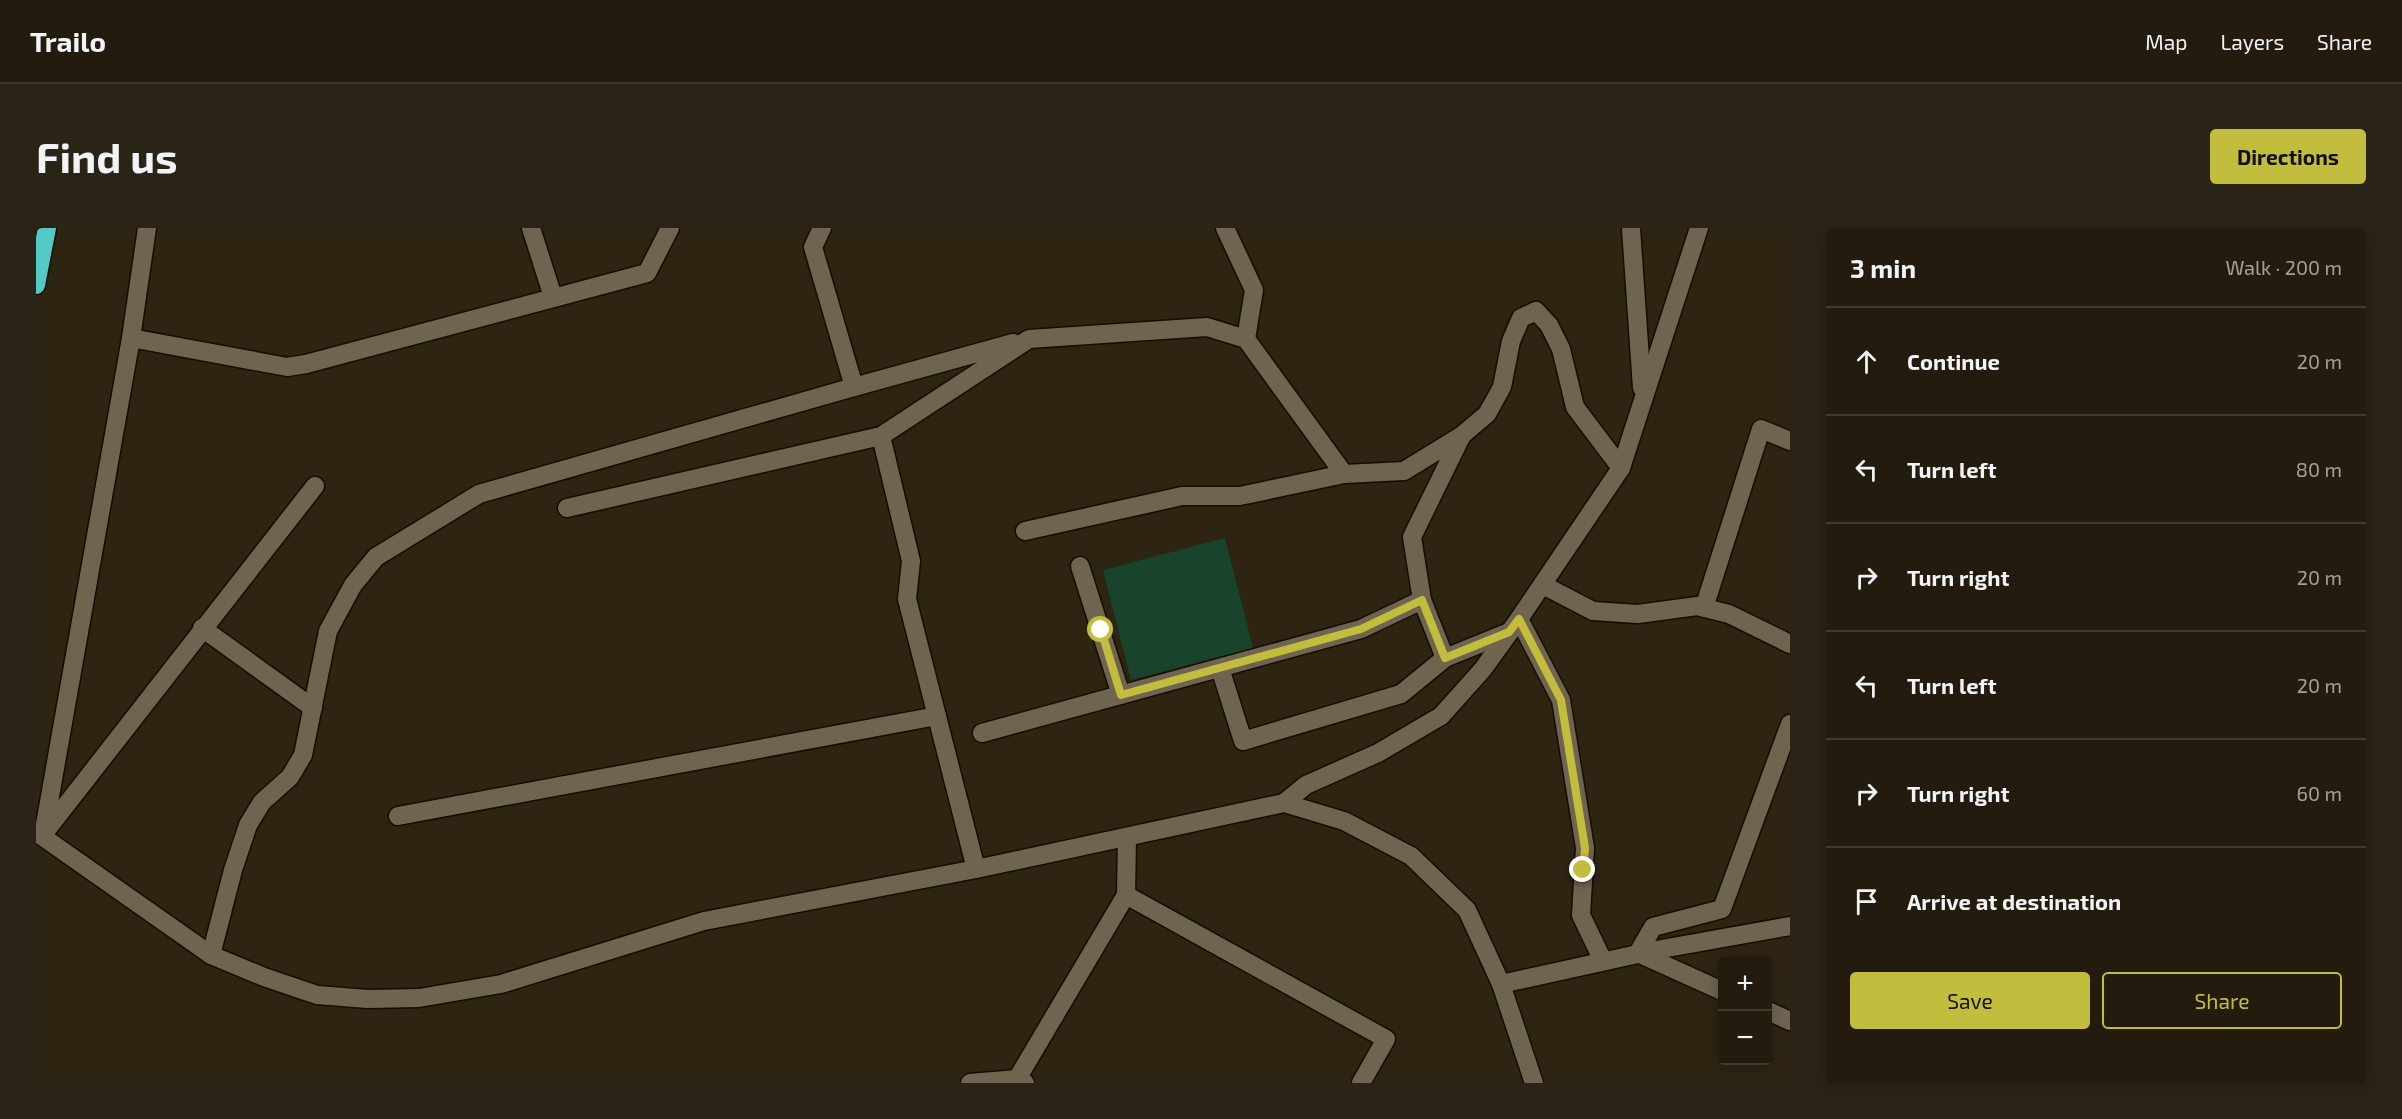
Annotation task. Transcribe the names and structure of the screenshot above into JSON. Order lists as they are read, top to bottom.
{
  "page": {
    "header": "Trailo",
    "nav": ["Map", "Layers", "Share"],
    "buttons": [
      "Directions",
      ["Save", "Share"]
    ],
    "title": "Find us",
    "heading": ["3 min", "Walk · 200 m"],
    "list": [
      ["Continue", "20 m"],
      ["Turn left", "80 m"],
      ["Turn right", "20 m"],
      ["Turn left", "20 m"],
      ["Turn right", "60 m"],
      "Arrive at destination"
    ],
    "map_buttons": ["+", "−"]
  }
}
